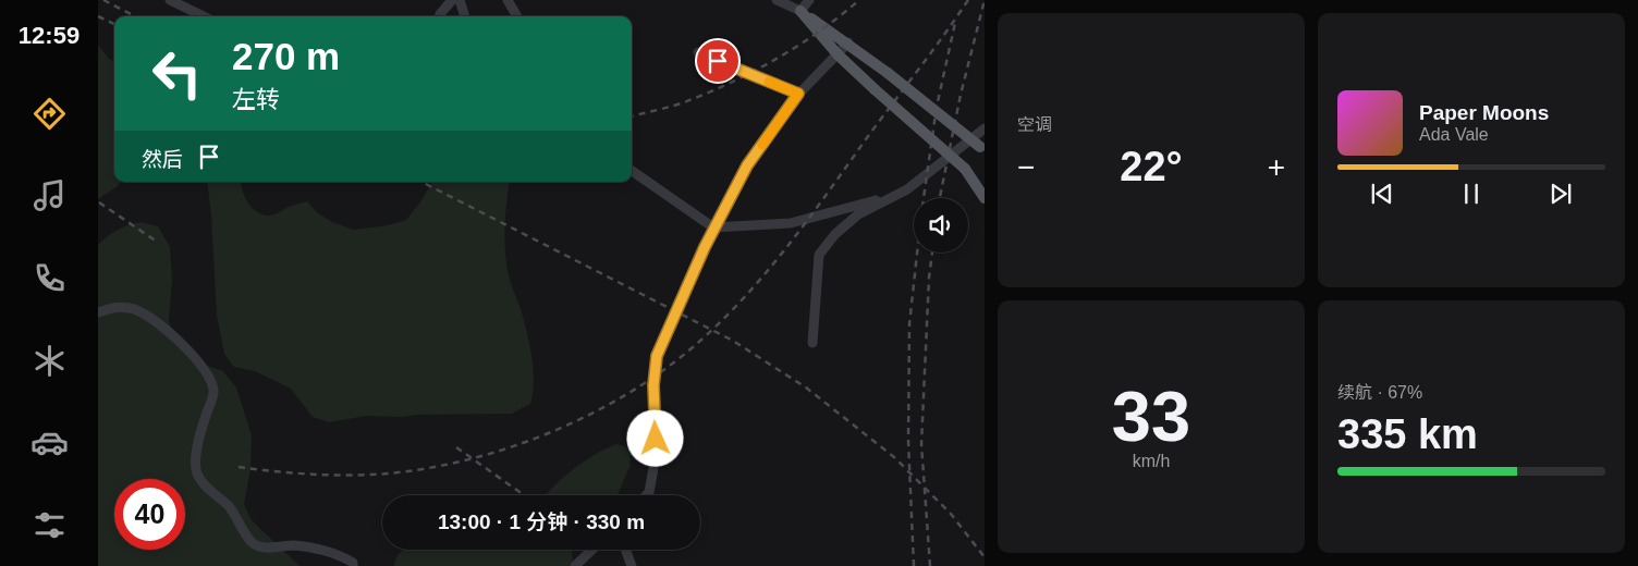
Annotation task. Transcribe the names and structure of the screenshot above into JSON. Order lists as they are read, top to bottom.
{
  "page": {
    "tabs": "12:59",
    "tile": [
      "空调",
      ["33", "km/h"],
      ["续航 · 67%", "335 km"]
    ],
    "turn": ["270 m", "左转"],
    "song": ["Paper Moons", "Ada Vale"],
    "then": "然后",
    "heat": ["−", "22°", "+"],
    "limit": "40",
    "trip": "13:00 · 1 分钟 · 330 m"
  }
}
